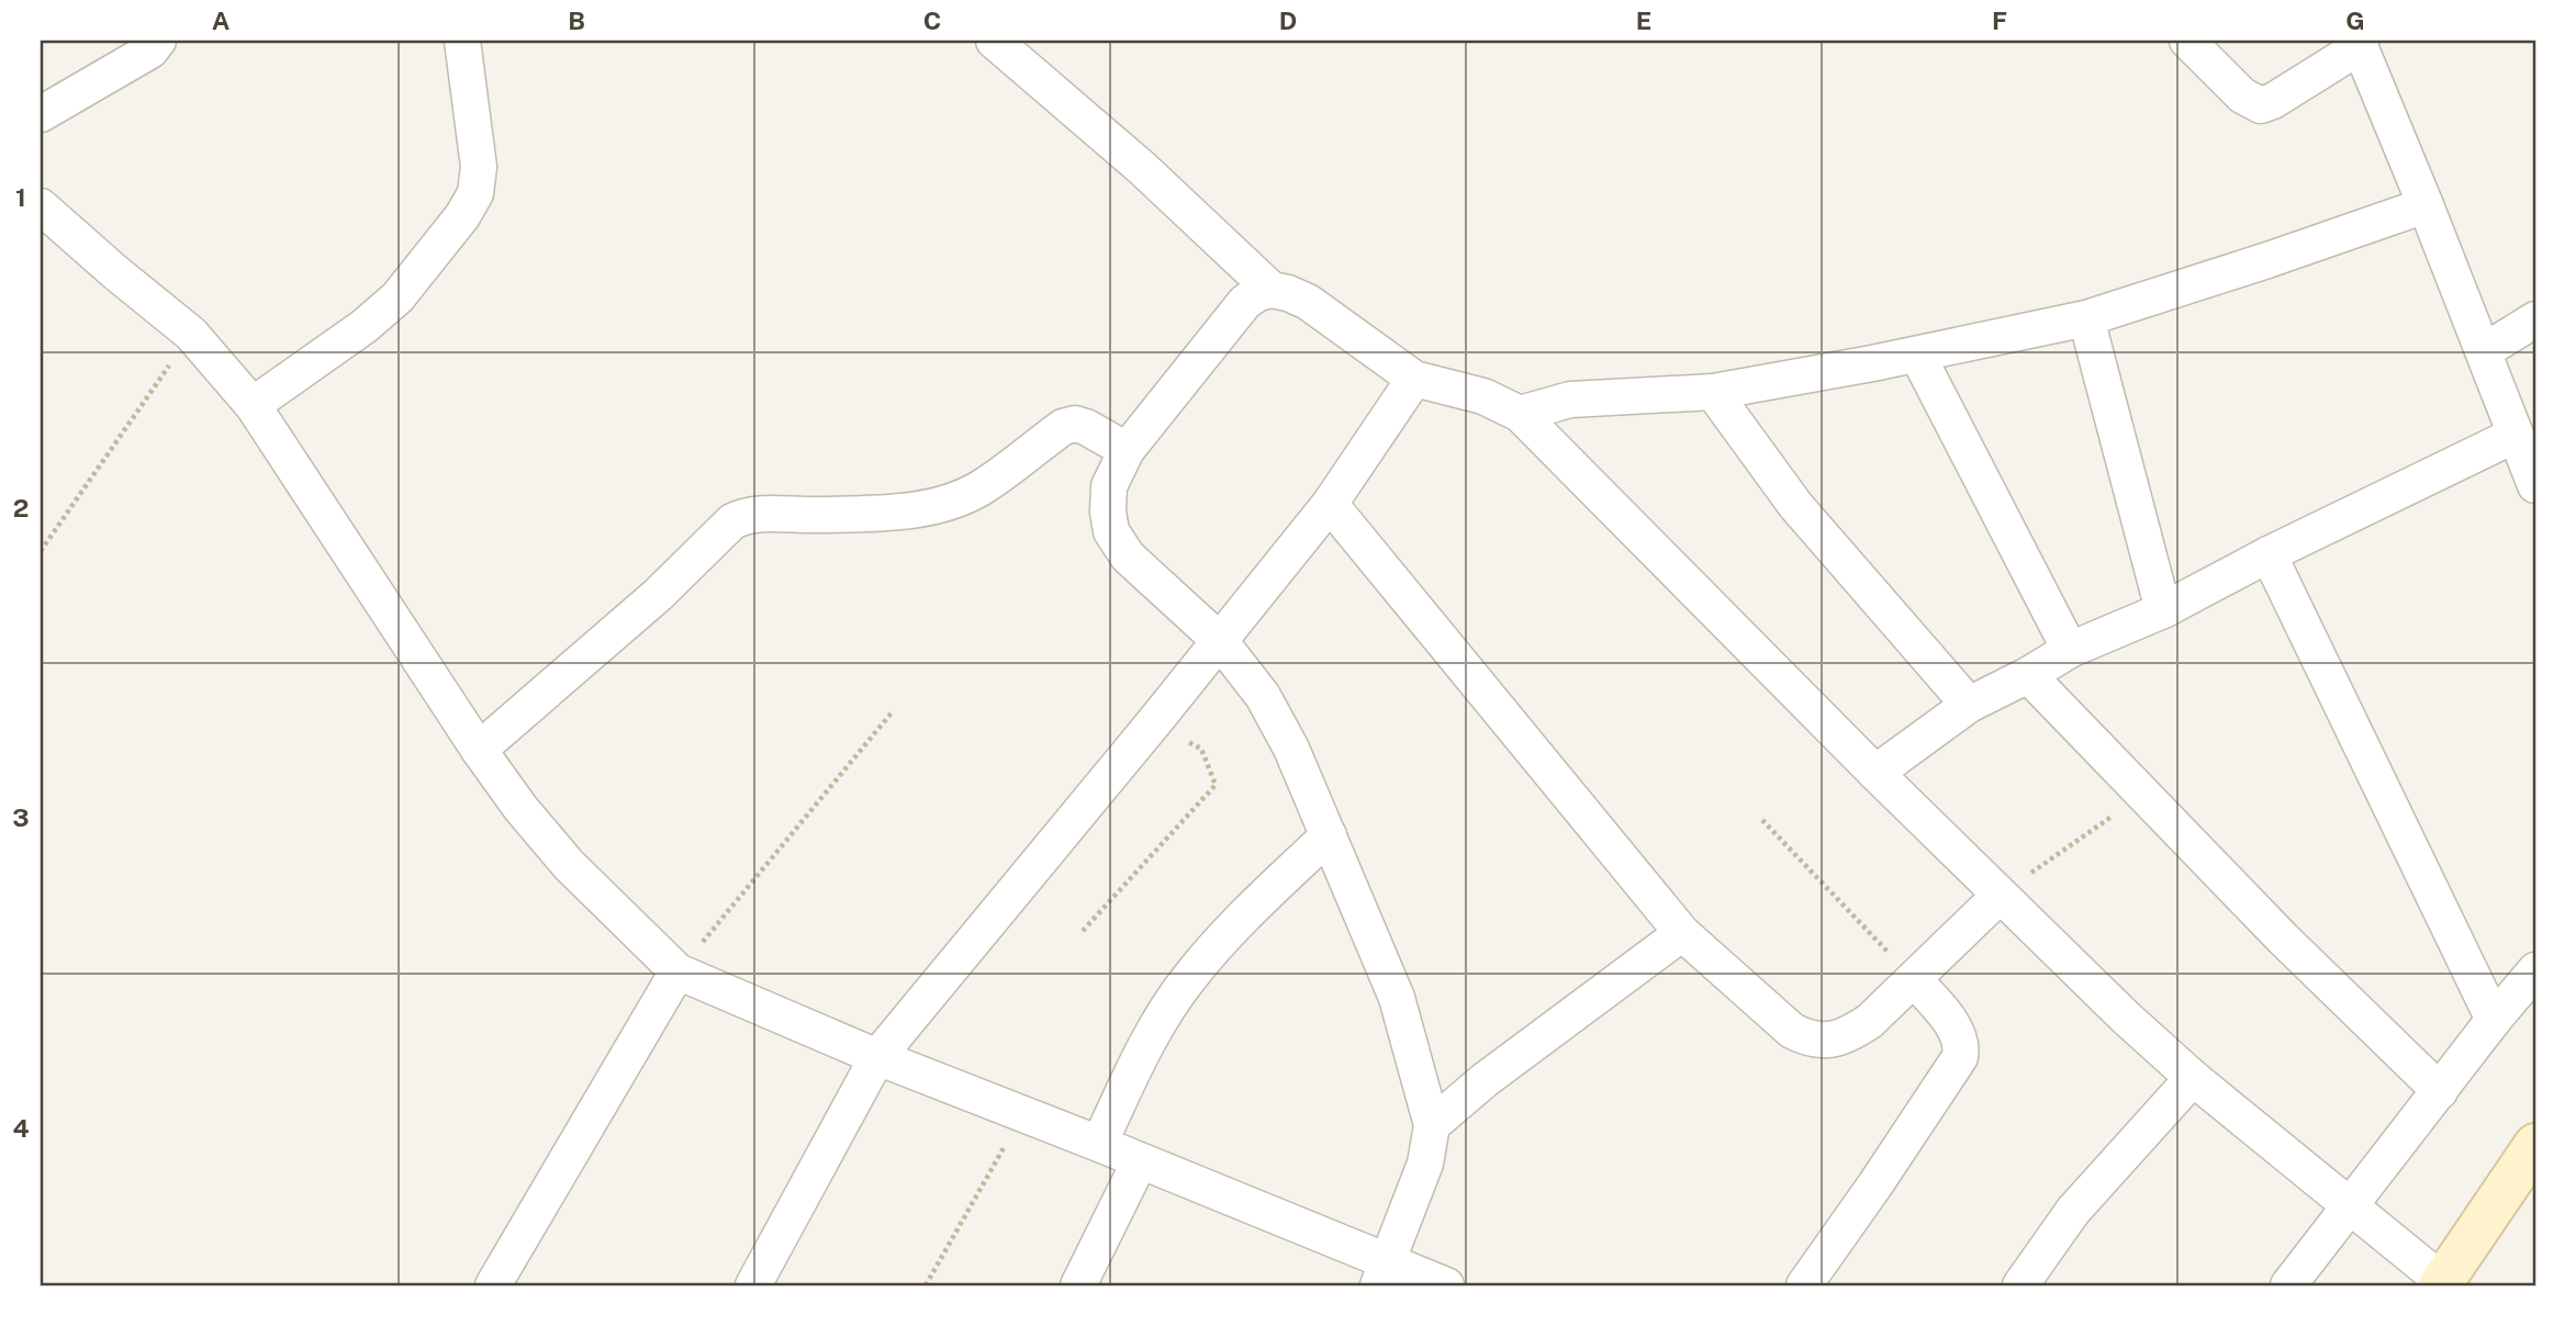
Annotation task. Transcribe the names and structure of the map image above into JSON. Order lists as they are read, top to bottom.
{
  "grid": {
    "columns": [
      "A",
      "B",
      "C",
      "D",
      "E",
      "F",
      "G"
    ],
    "rows": [
      "1",
      "2",
      "3",
      "4"
    ]
  }
}
